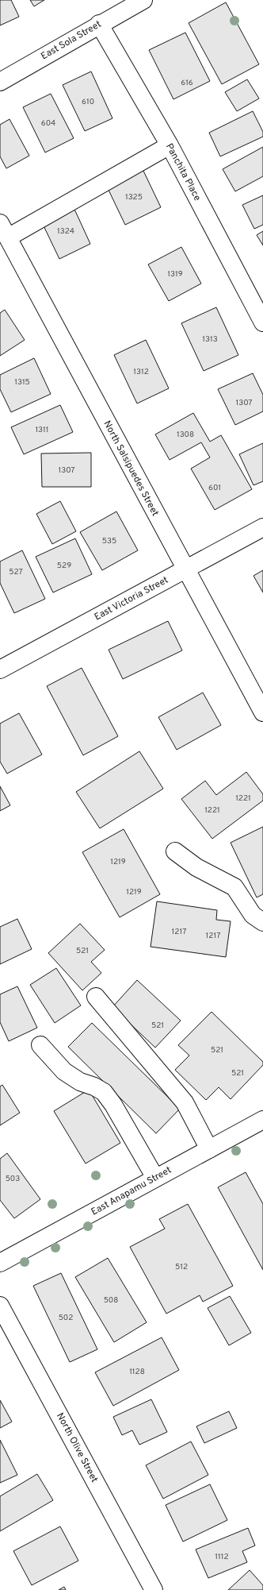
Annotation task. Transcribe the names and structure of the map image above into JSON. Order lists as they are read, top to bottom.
{
  "streets": {
    "street": [
      "East Sola Street",
      "Panchita Place",
      "North Salsipuedes Street",
      "East Victoria Street",
      "East Anapamu Street",
      "North Olive Street"
    ]
  },
  "crossings": [
    ["East Sola Street", "Panchita Place"],
    ["North Salsipuedes Street", "East Victoria Street"]
  ],
  "house_numbers": [
    "616",
    "610",
    "604",
    "1325",
    "1324",
    "1319",
    "1313",
    "1312",
    "1315",
    "1307",
    "1311",
    "1308",
    "1307",
    "601",
    "535",
    "529",
    "527",
    "1221",
    "1221",
    "1219",
    "1219",
    "1217",
    "1217",
    "521",
    "521",
    "521",
    "521",
    "503",
    "512",
    "508",
    "502",
    "1128",
    "1112"
  ]
}
